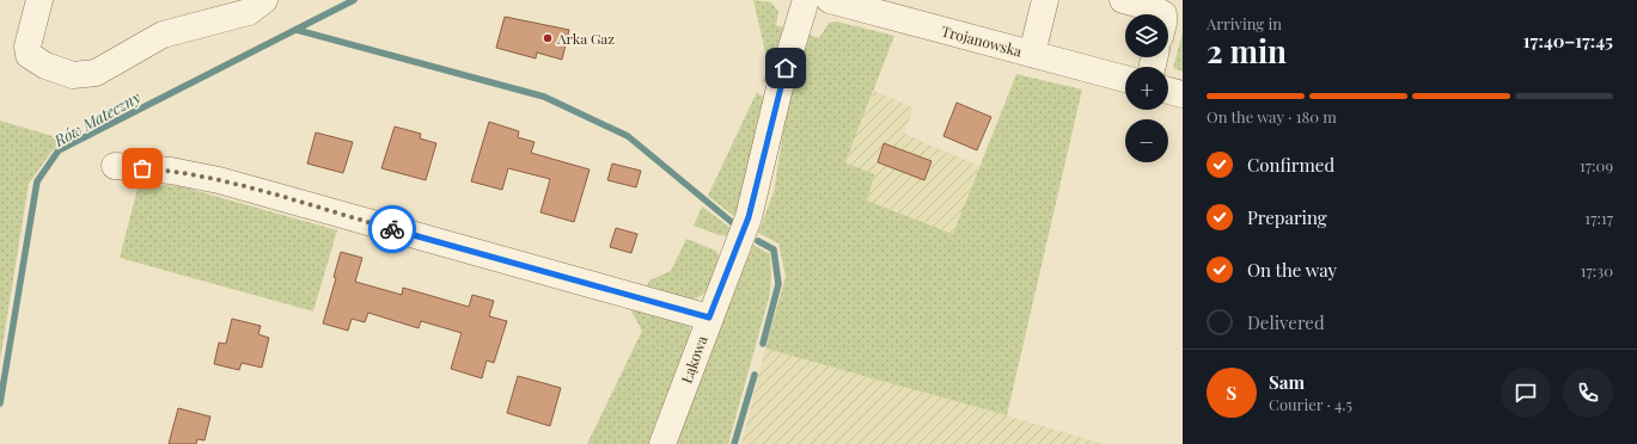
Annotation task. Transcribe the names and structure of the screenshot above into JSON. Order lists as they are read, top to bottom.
{
  "streets": {
    "street": ["Trojanowska", "Łąkowa"]
  },
  "water": ["Rów Mateczny"],
  "places": ["Arka Gaz"],
  "page": {
    "heading": ["2 min", "Arriving in", "17:40–17:45"],
    "panel": ["Sam", "Courier · 4.5"],
    "map_buttons": ["+", "−"],
    "bar": "On the way · 180 m",
    "list": [
      ["Confirmed", "17:09"],
      ["Preparing", "17:17"],
      ["On the way", "17:30"],
      "Delivered"
    ],
    "round": "S"
  }
}
